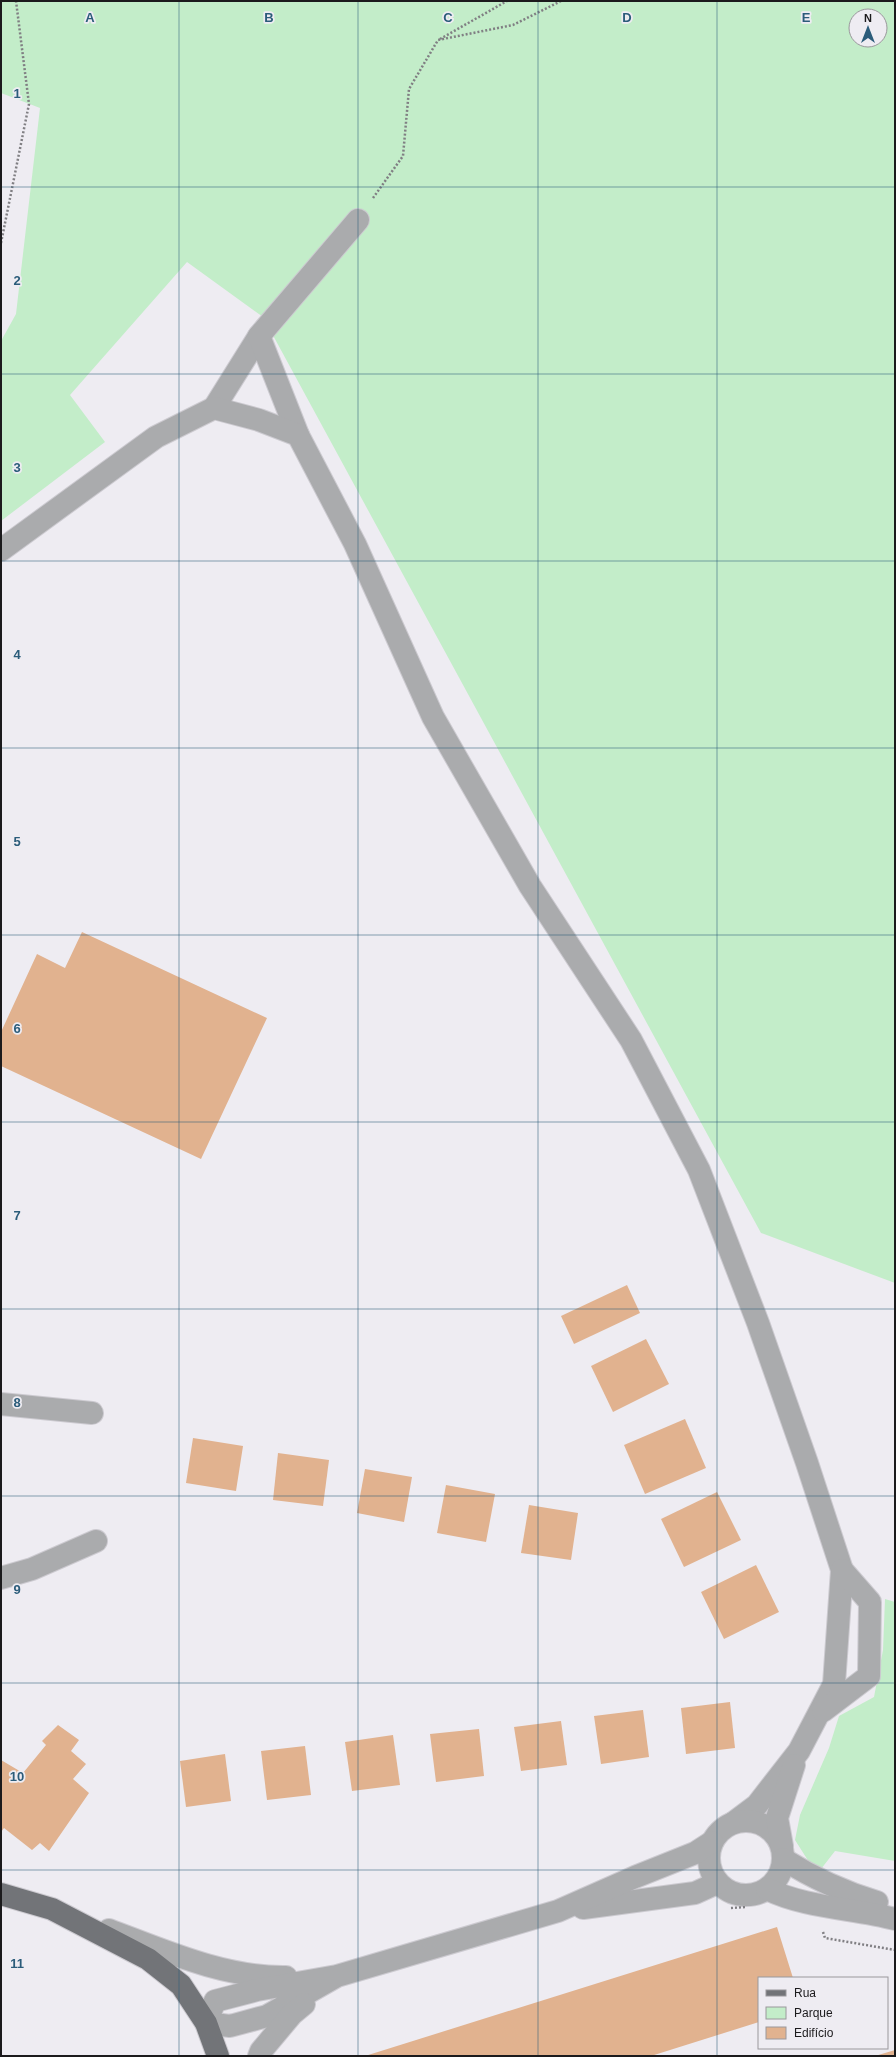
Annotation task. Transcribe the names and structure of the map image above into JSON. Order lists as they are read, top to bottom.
{
  "legend": ["Rua", "Parque", "Edifício"],
  "north": "top",
  "grid": {
    "columns": [
      "A",
      "B",
      "C",
      "D",
      "E"
    ],
    "rows": [
      "1",
      "2",
      "3",
      "4",
      "5",
      "6",
      "7",
      "8",
      "9",
      "10",
      "11"
    ]
  }
}
